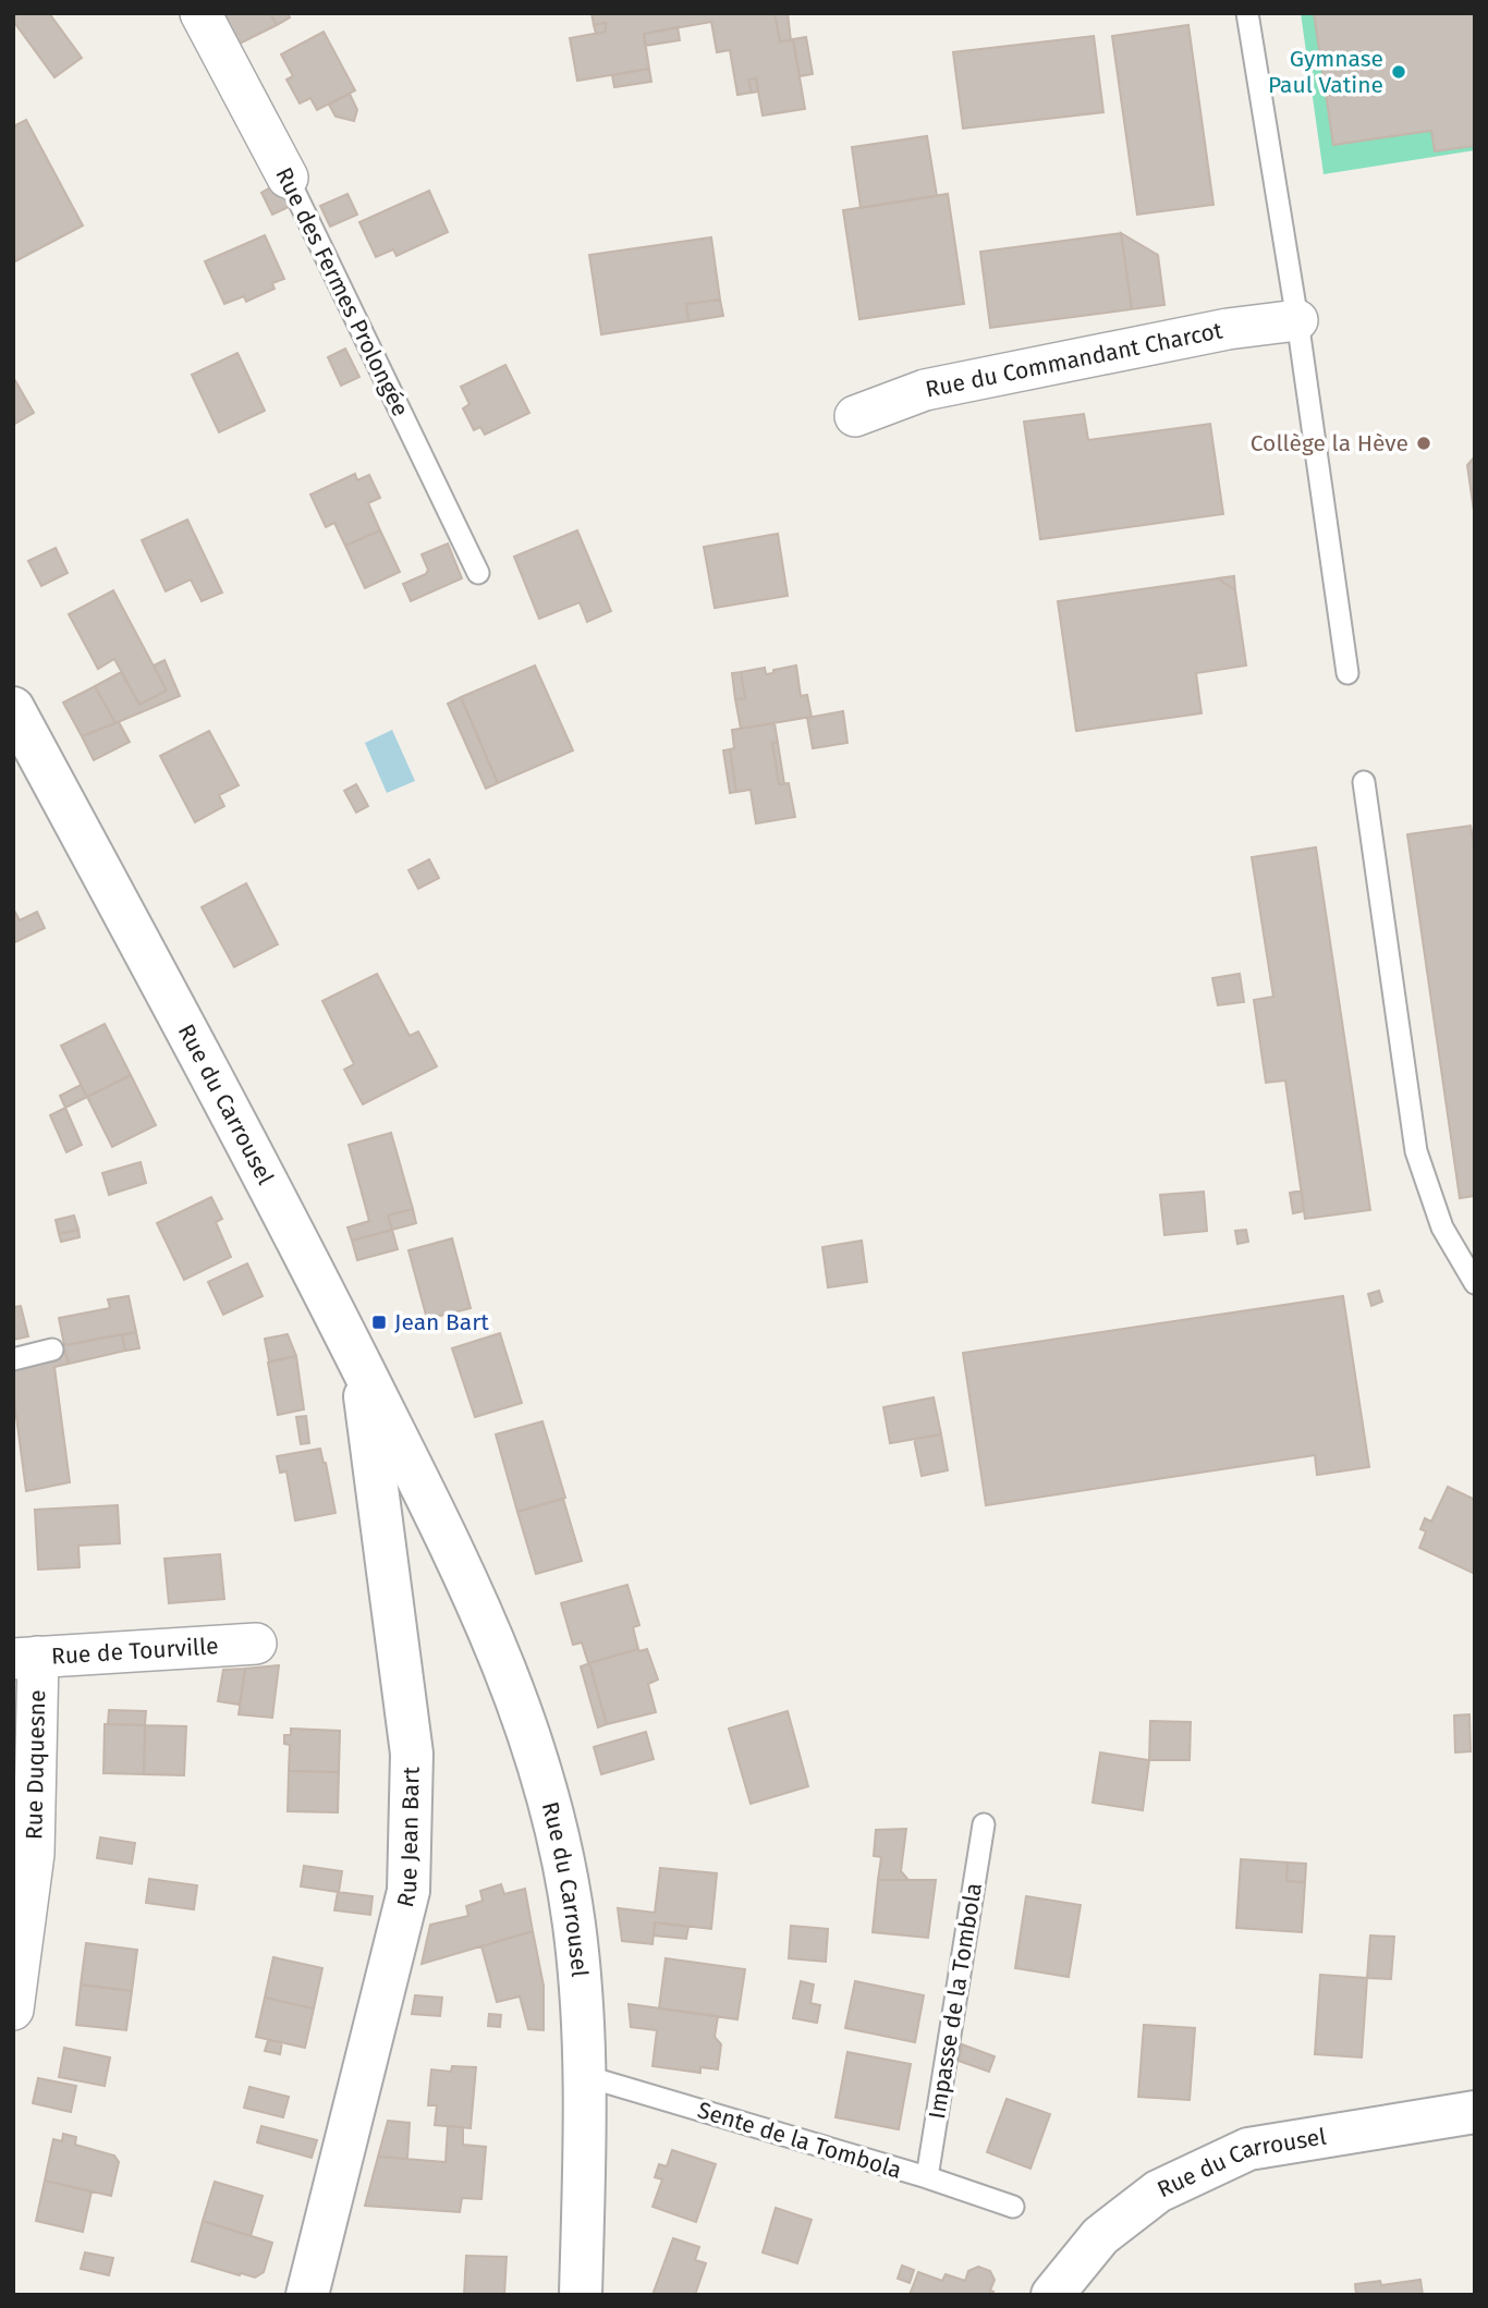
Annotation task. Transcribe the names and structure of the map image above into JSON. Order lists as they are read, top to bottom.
{
  "streets": {
    "street": [
      "Rue des Fermes Prolongée",
      "Rue du Commandant Charcot",
      "Rue du Carrousel",
      "Rue de Tourville",
      "Rue Duquesne",
      "Rue Jean Bart"
    ],
    "lane": ["Impasse de la Tombola", "Sente de la Tombola"]
  },
  "crossings": [
    ["Rue du Carrousel", "Rue Jean Bart"],
    ["Rue du Carrousel", "Sente de la Tombola"],
    ["Rue de Tourville", "Rue Duquesne"],
    ["Impasse de la Tombola", "Sente de la Tombola"]
  ],
  "places": {
    "other": ["Gymnase Paul Vatine", "Collège la Hève"],
    "transit": ["Jean Bart"]
  }
}
